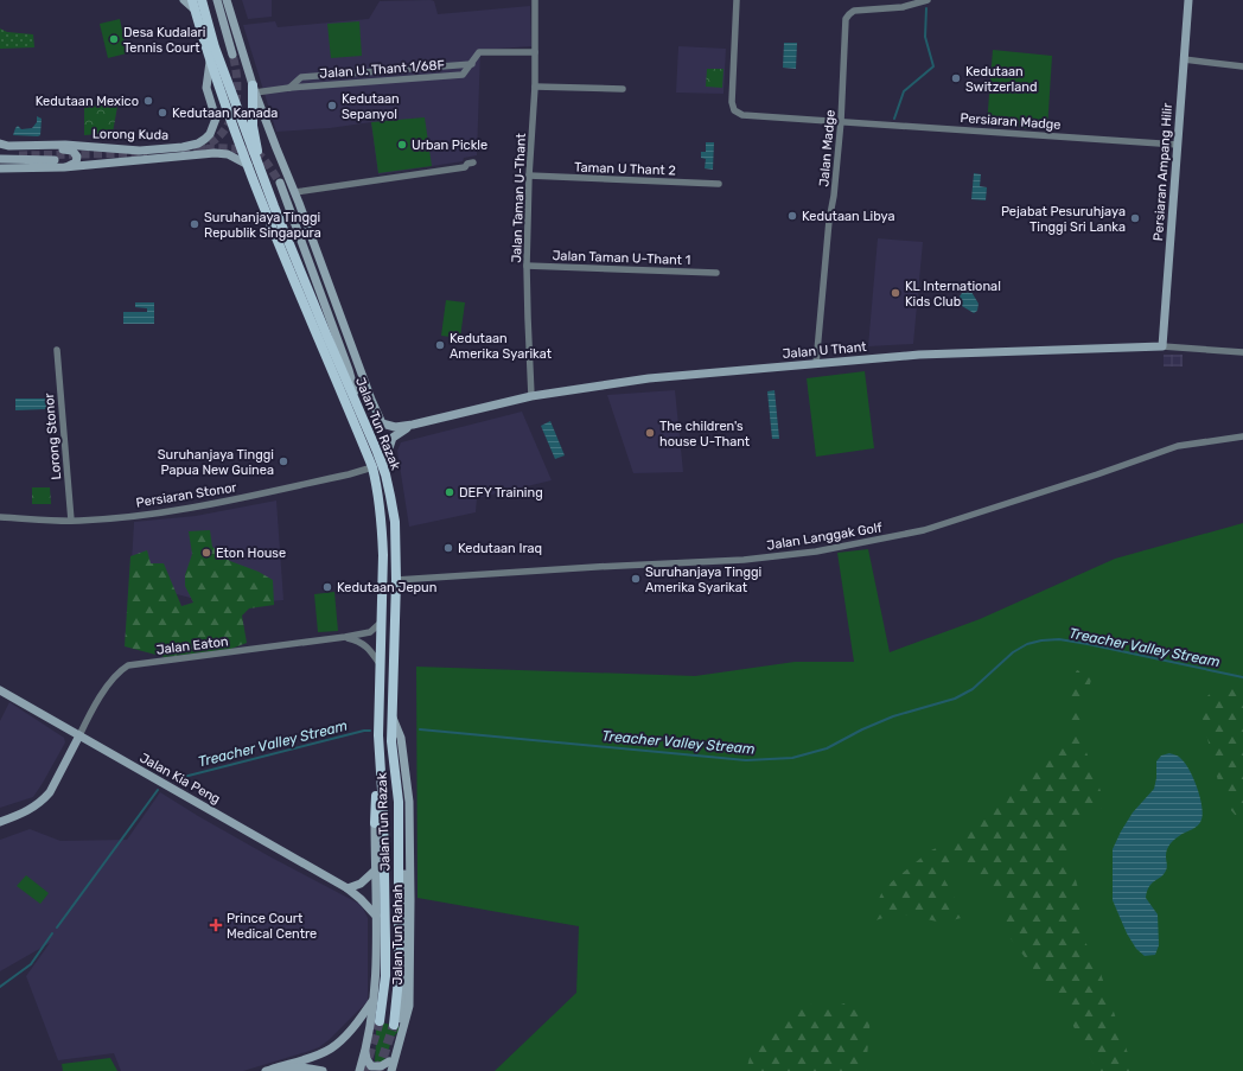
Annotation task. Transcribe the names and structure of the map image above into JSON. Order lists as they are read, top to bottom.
{
  "streets": {
    "main road": ["Jalan Tun Razak"],
    "street": [
      "Jalan U. Thant 1/68F",
      "Persiaran Madge",
      "Lorong Kuda",
      "Jalan Madge",
      "Taman U Thant 2",
      "Persiaran Ampang Hilir",
      "Jalan Taman U-Thant",
      "Jalan Taman U-Thant 1",
      "Jalan U Thant",
      "Lorong Stonor",
      "Persiaran Stonor",
      "Jalan Langgak Golf",
      "Jalan Eaton",
      "Jalan Kia Peng",
      "Jalan Tun Rahah"
    ]
  },
  "crossings": [
    ["Jalan U. Thant 1/68F", "Jalan Taman U-Thant"],
    ["Jalan U. Thant 1/68F", "Jalan Tun Razak"],
    ["Persiaran Madge", "Jalan Madge"],
    ["Persiaran Madge", "Persiaran Ampang Hilir"],
    ["Lorong Kuda", "Jalan Tun Razak"],
    ["Jalan Madge", "Jalan U Thant"],
    ["Taman U Thant 2", "Jalan Taman U-Thant"],
    ["Persiaran Ampang Hilir", "Jalan U Thant"],
    ["Jalan Taman U-Thant", "Jalan Taman U-Thant 1"],
    ["Jalan Taman U-Thant", "Jalan U Thant"],
    ["Jalan U Thant", "Jalan Tun Razak"],
    ["Jalan Tun Razak", "Persiaran Stonor"],
    ["Jalan Tun Razak", "Jalan Langgak Golf"],
    ["Jalan Tun Razak", "Jalan Eaton"],
    ["Jalan Tun Razak", "Jalan Tun Rahah"],
    ["Lorong Stonor", "Persiaran Stonor"],
    ["Jalan Eaton", "Jalan Kia Peng"]
  ],
  "water": ["Treacher Valley Stream"],
  "places": {
    "other": [
      "Desa Kudalari Tennis Court",
      "Kedutaan Switzerland",
      "Kedutaan Mexico",
      "Kedutaan Sepanyol",
      "Kedutaan Kanada",
      "Urban Pickle",
      "Kedutaan Libya",
      "Pejabat Pesuruhjaya Tinggi Sri Lanka",
      "Suruhanjaya Tinggi Republik Singapura",
      "KL International Kids Club",
      "Kedutaan Amerika Syarikat",
      "The children's house U-Thant",
      "Suruhanjaya Tinggi Papua New Guinea",
      "DEFY Training",
      "Kedutaan Iraq",
      "Eton House",
      "Suruhanjaya Tinggi Amerika Syarikat",
      "Kedutaan Jepun"
    ],
    "health": ["Prince Court Medical Centre"]
  }
}
